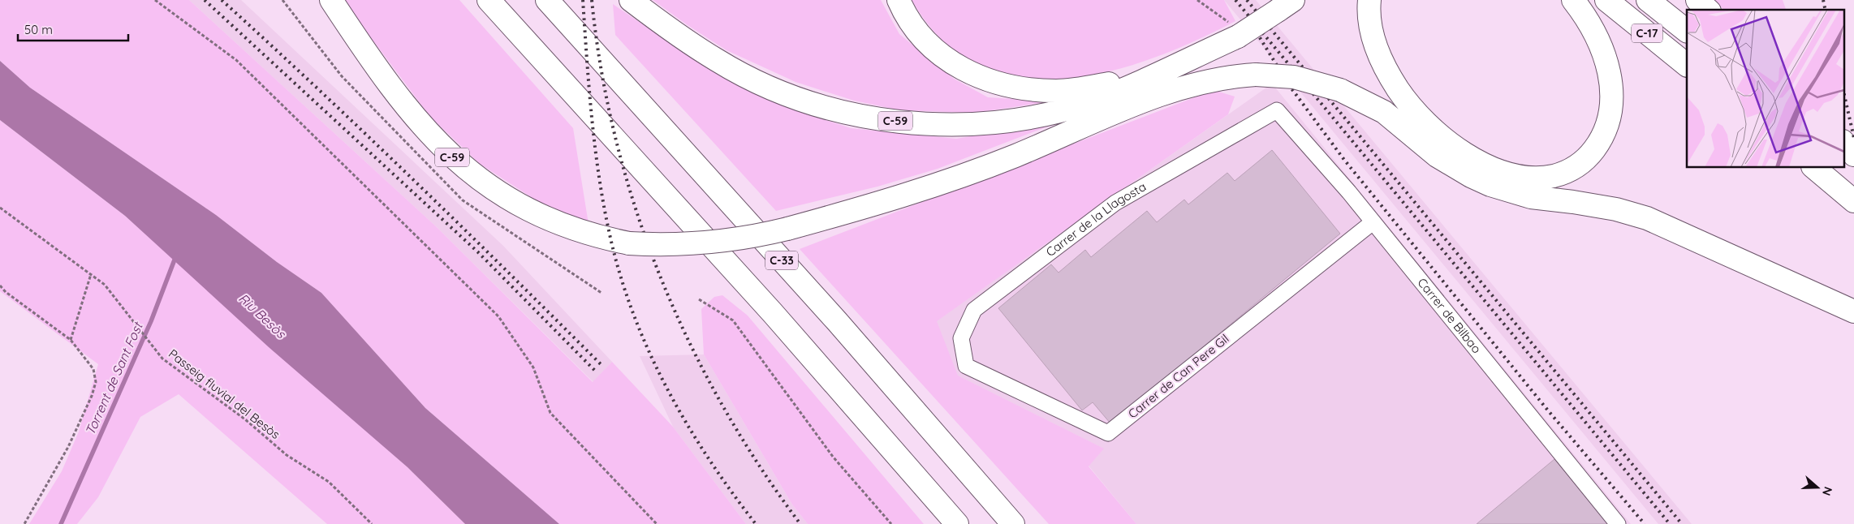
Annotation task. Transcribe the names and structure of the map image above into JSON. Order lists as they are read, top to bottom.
{
  "streets": {
    "highway": ["C-17", "C-59", "C-33"],
    "street": ["Carrer de la Llagosta", "Carrer de Bilbao", "Carrer de Can Pere Gil"],
    "path": ["Passeig fluvial del Besòs"]
  },
  "crossings": [
    ["Carrer de la Llagosta", "Carrer de Bilbao"],
    ["Carrer de la Llagosta", "Carrer de Can Pere Gil"],
    ["Carrer de Bilbao", "Carrer de Can Pere Gil"]
  ],
  "water": ["Riu Besòs", "Torrent de Sant Fost"],
  "scale_bar": "50 m",
  "north": "right"
}
